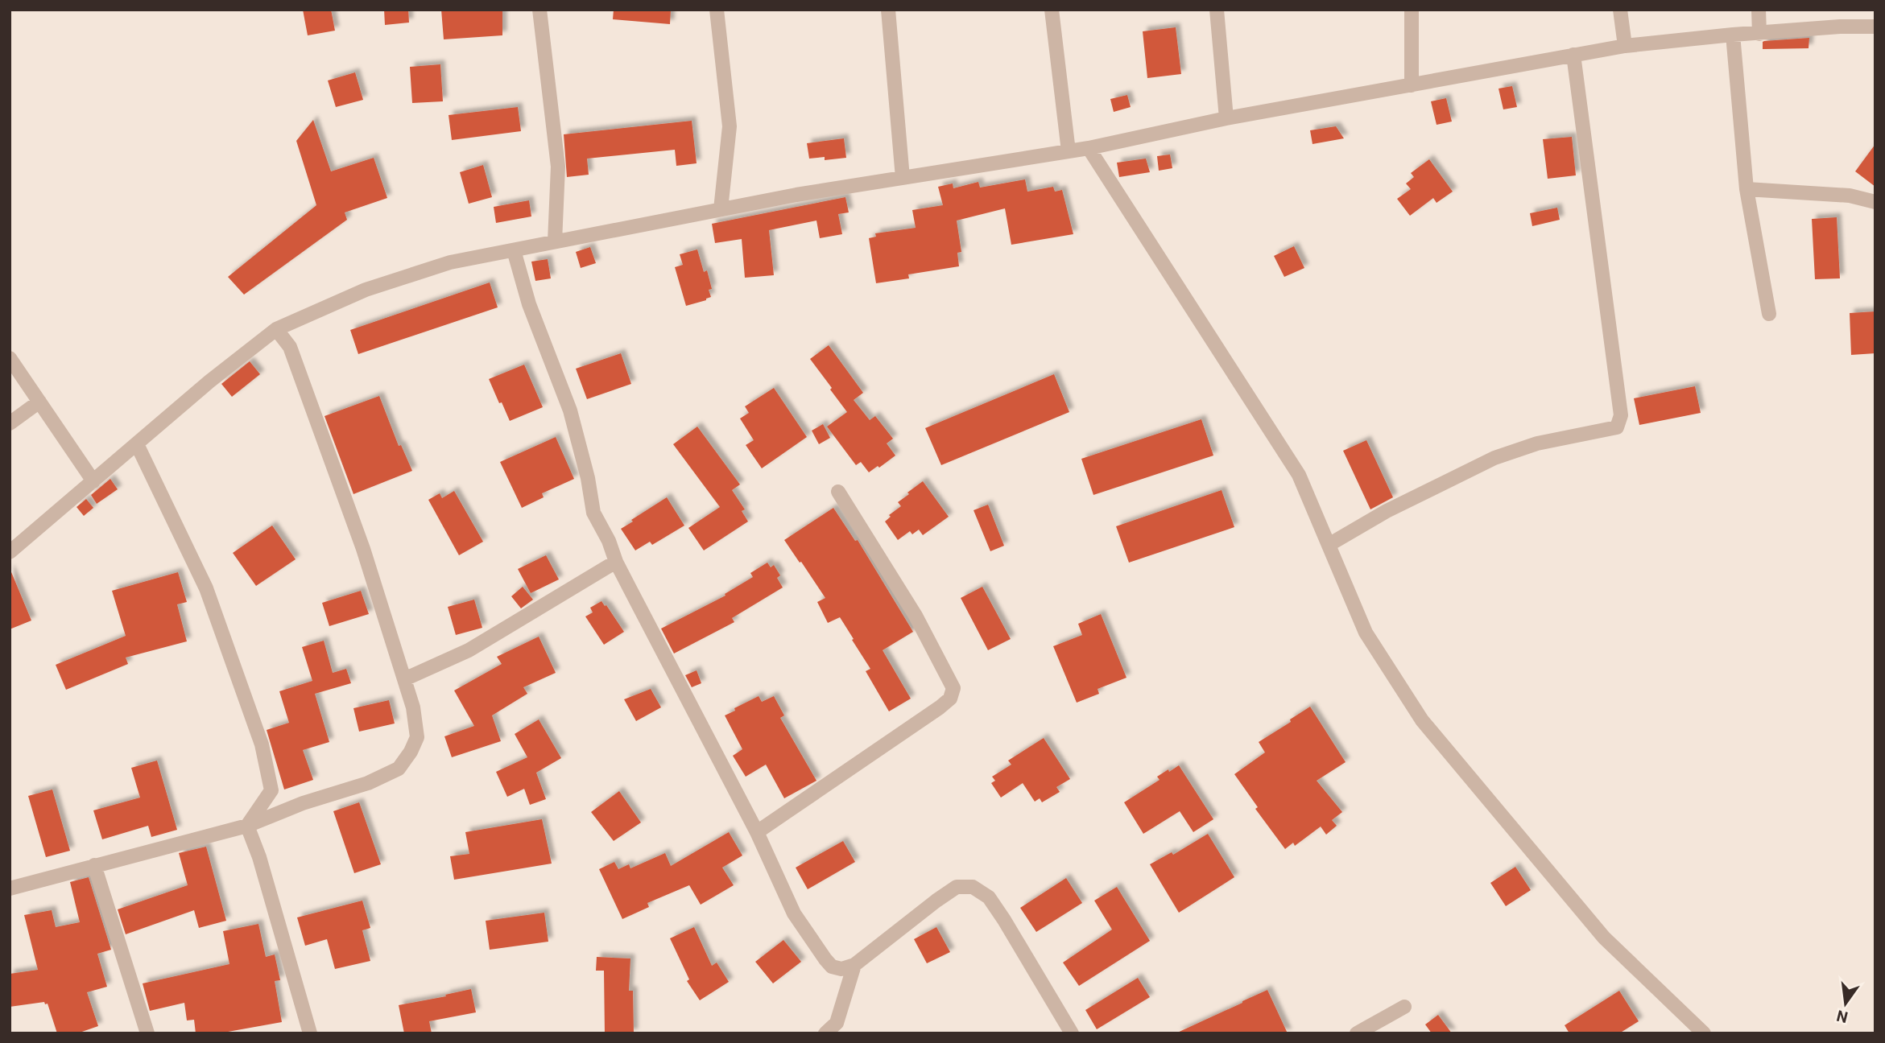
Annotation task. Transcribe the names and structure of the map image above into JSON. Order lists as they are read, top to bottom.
{
  "north": "bottom"
}
